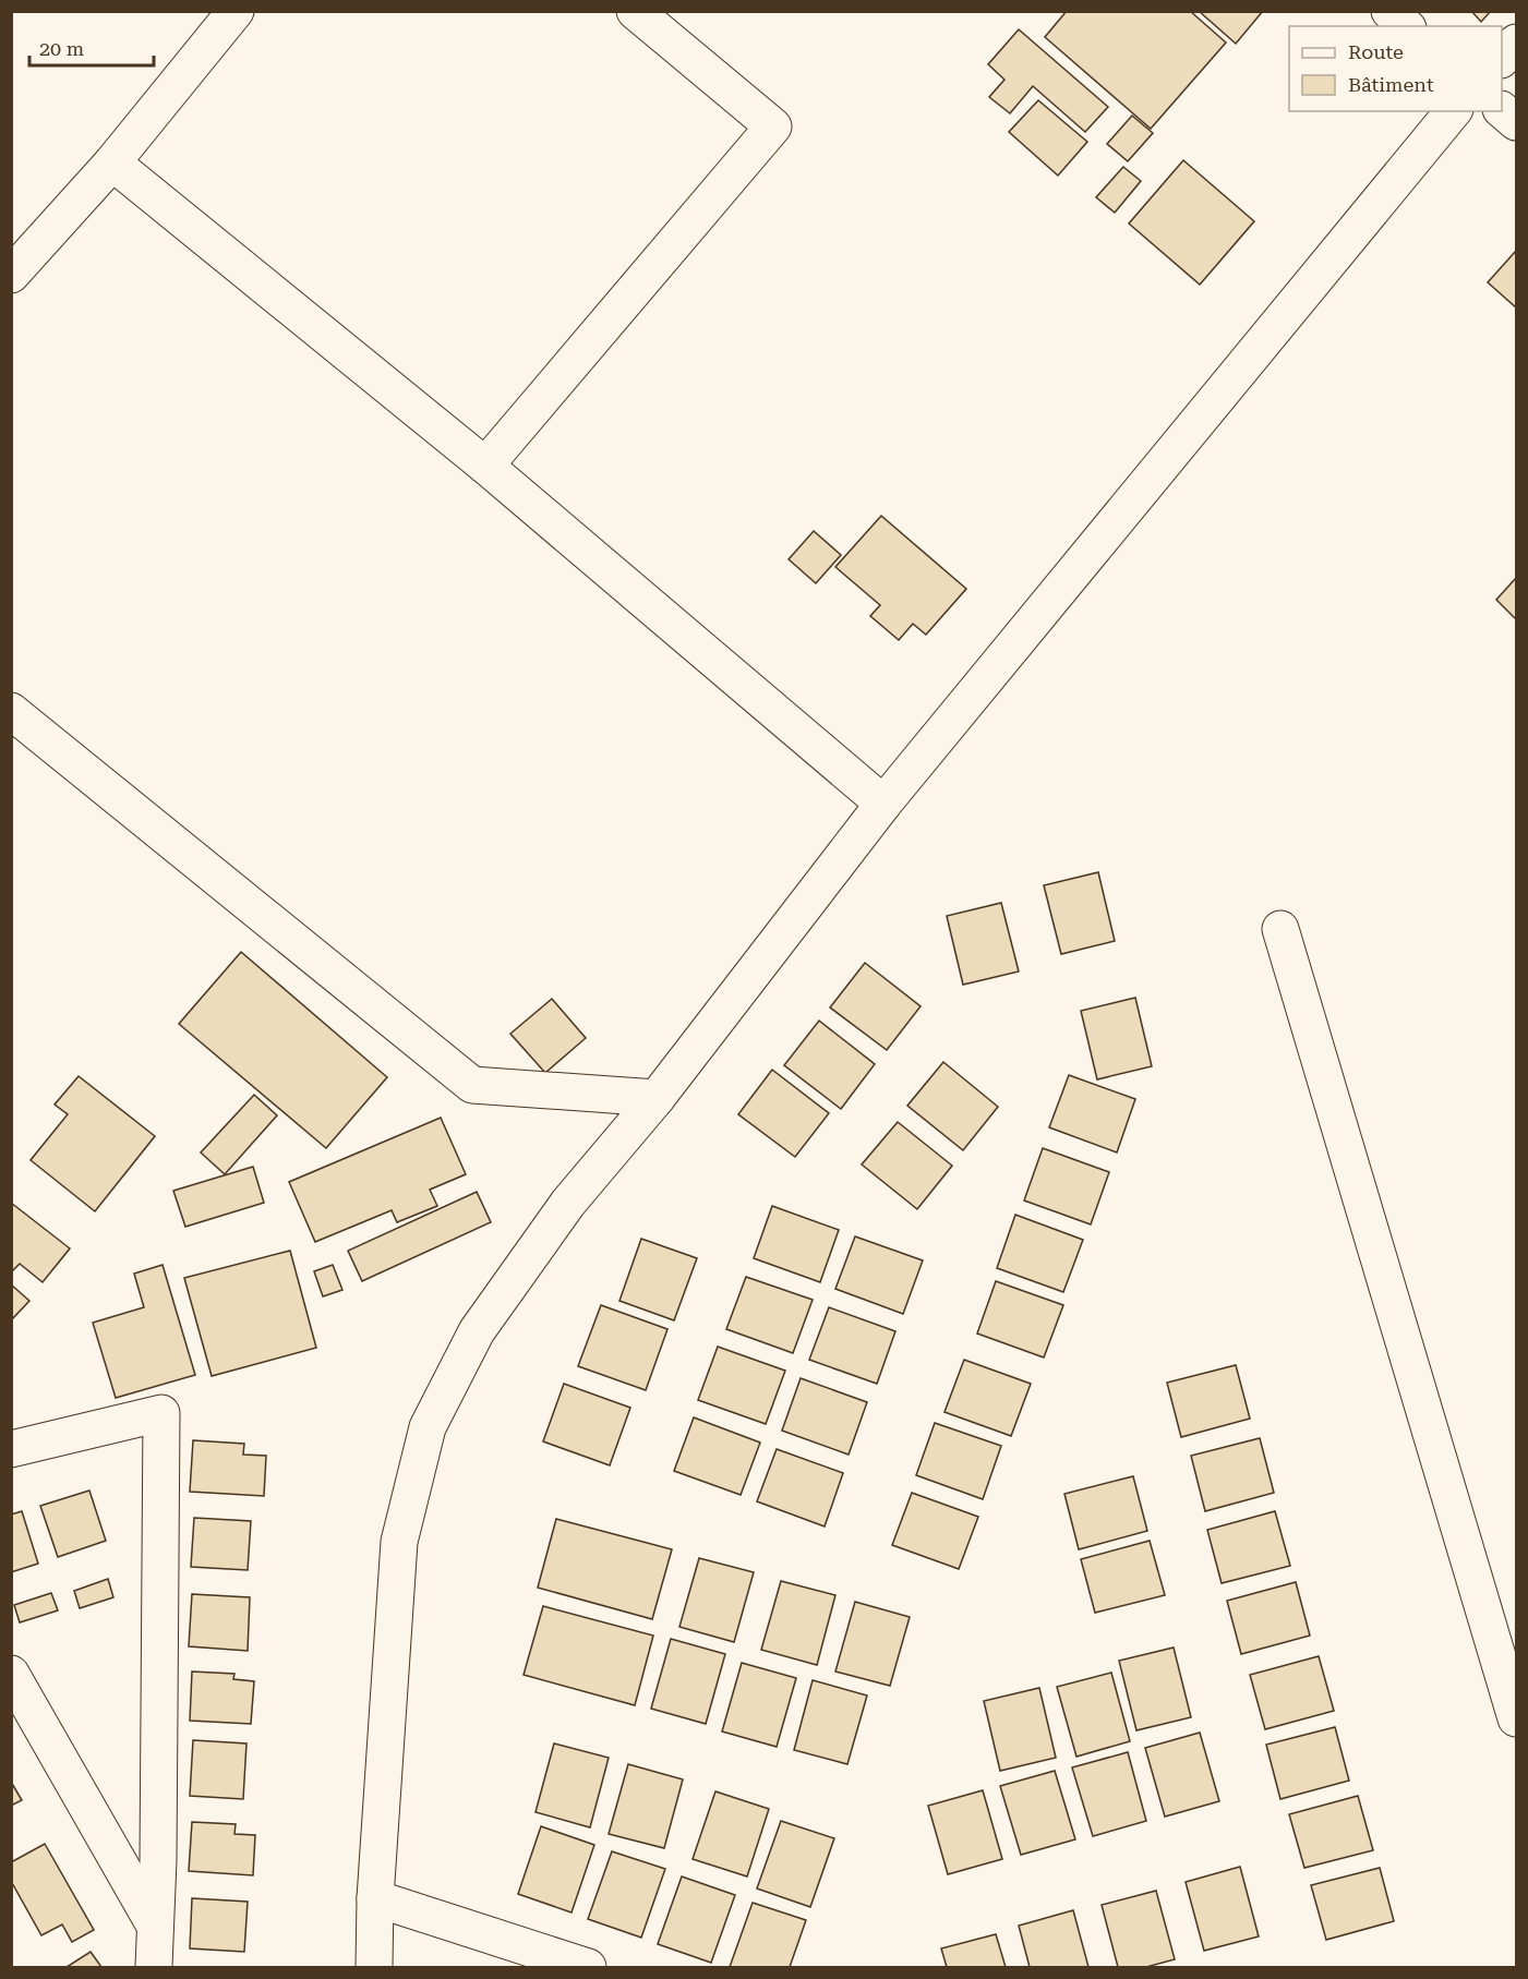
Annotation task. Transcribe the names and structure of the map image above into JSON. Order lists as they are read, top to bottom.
{
  "legend": ["Route", "Bâtiment"],
  "scale_bar": "20 m"
}
